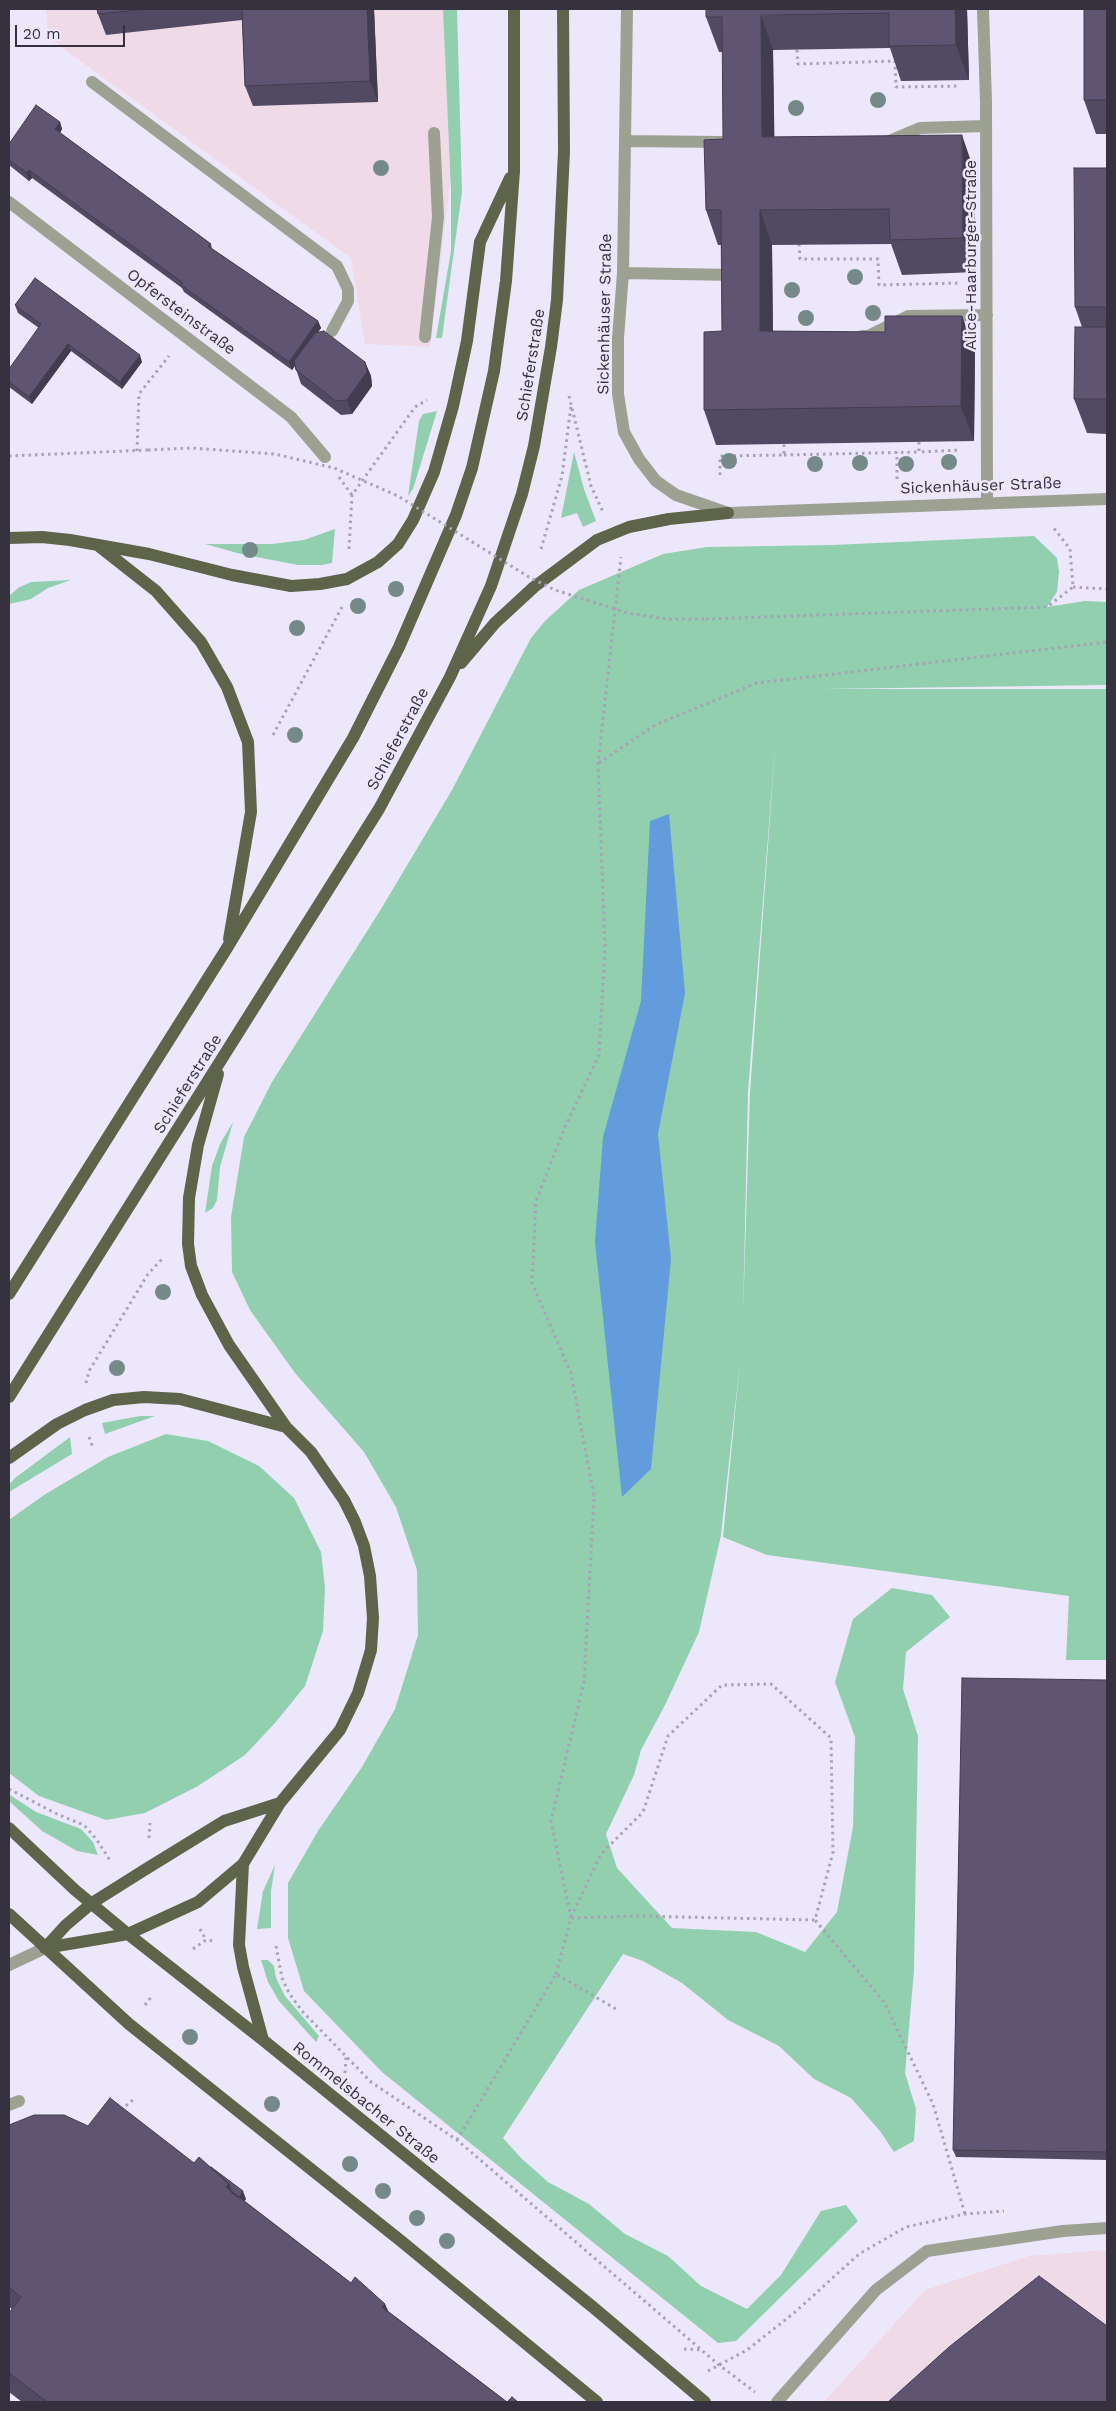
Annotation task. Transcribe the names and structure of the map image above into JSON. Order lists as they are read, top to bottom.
{
  "streets": {
    "main road": ["Schieferstraße", "Rommelsbacher Straße"],
    "street": ["Alice-Haarburger-Straße", "Opfersteinstraße", "Sickenhäuser Straße"]
  },
  "crossings": [
    ["Alice-Haarburger-Straße", "Sickenhäuser Straße"]
  ],
  "scale_bar": "20 m"
}
